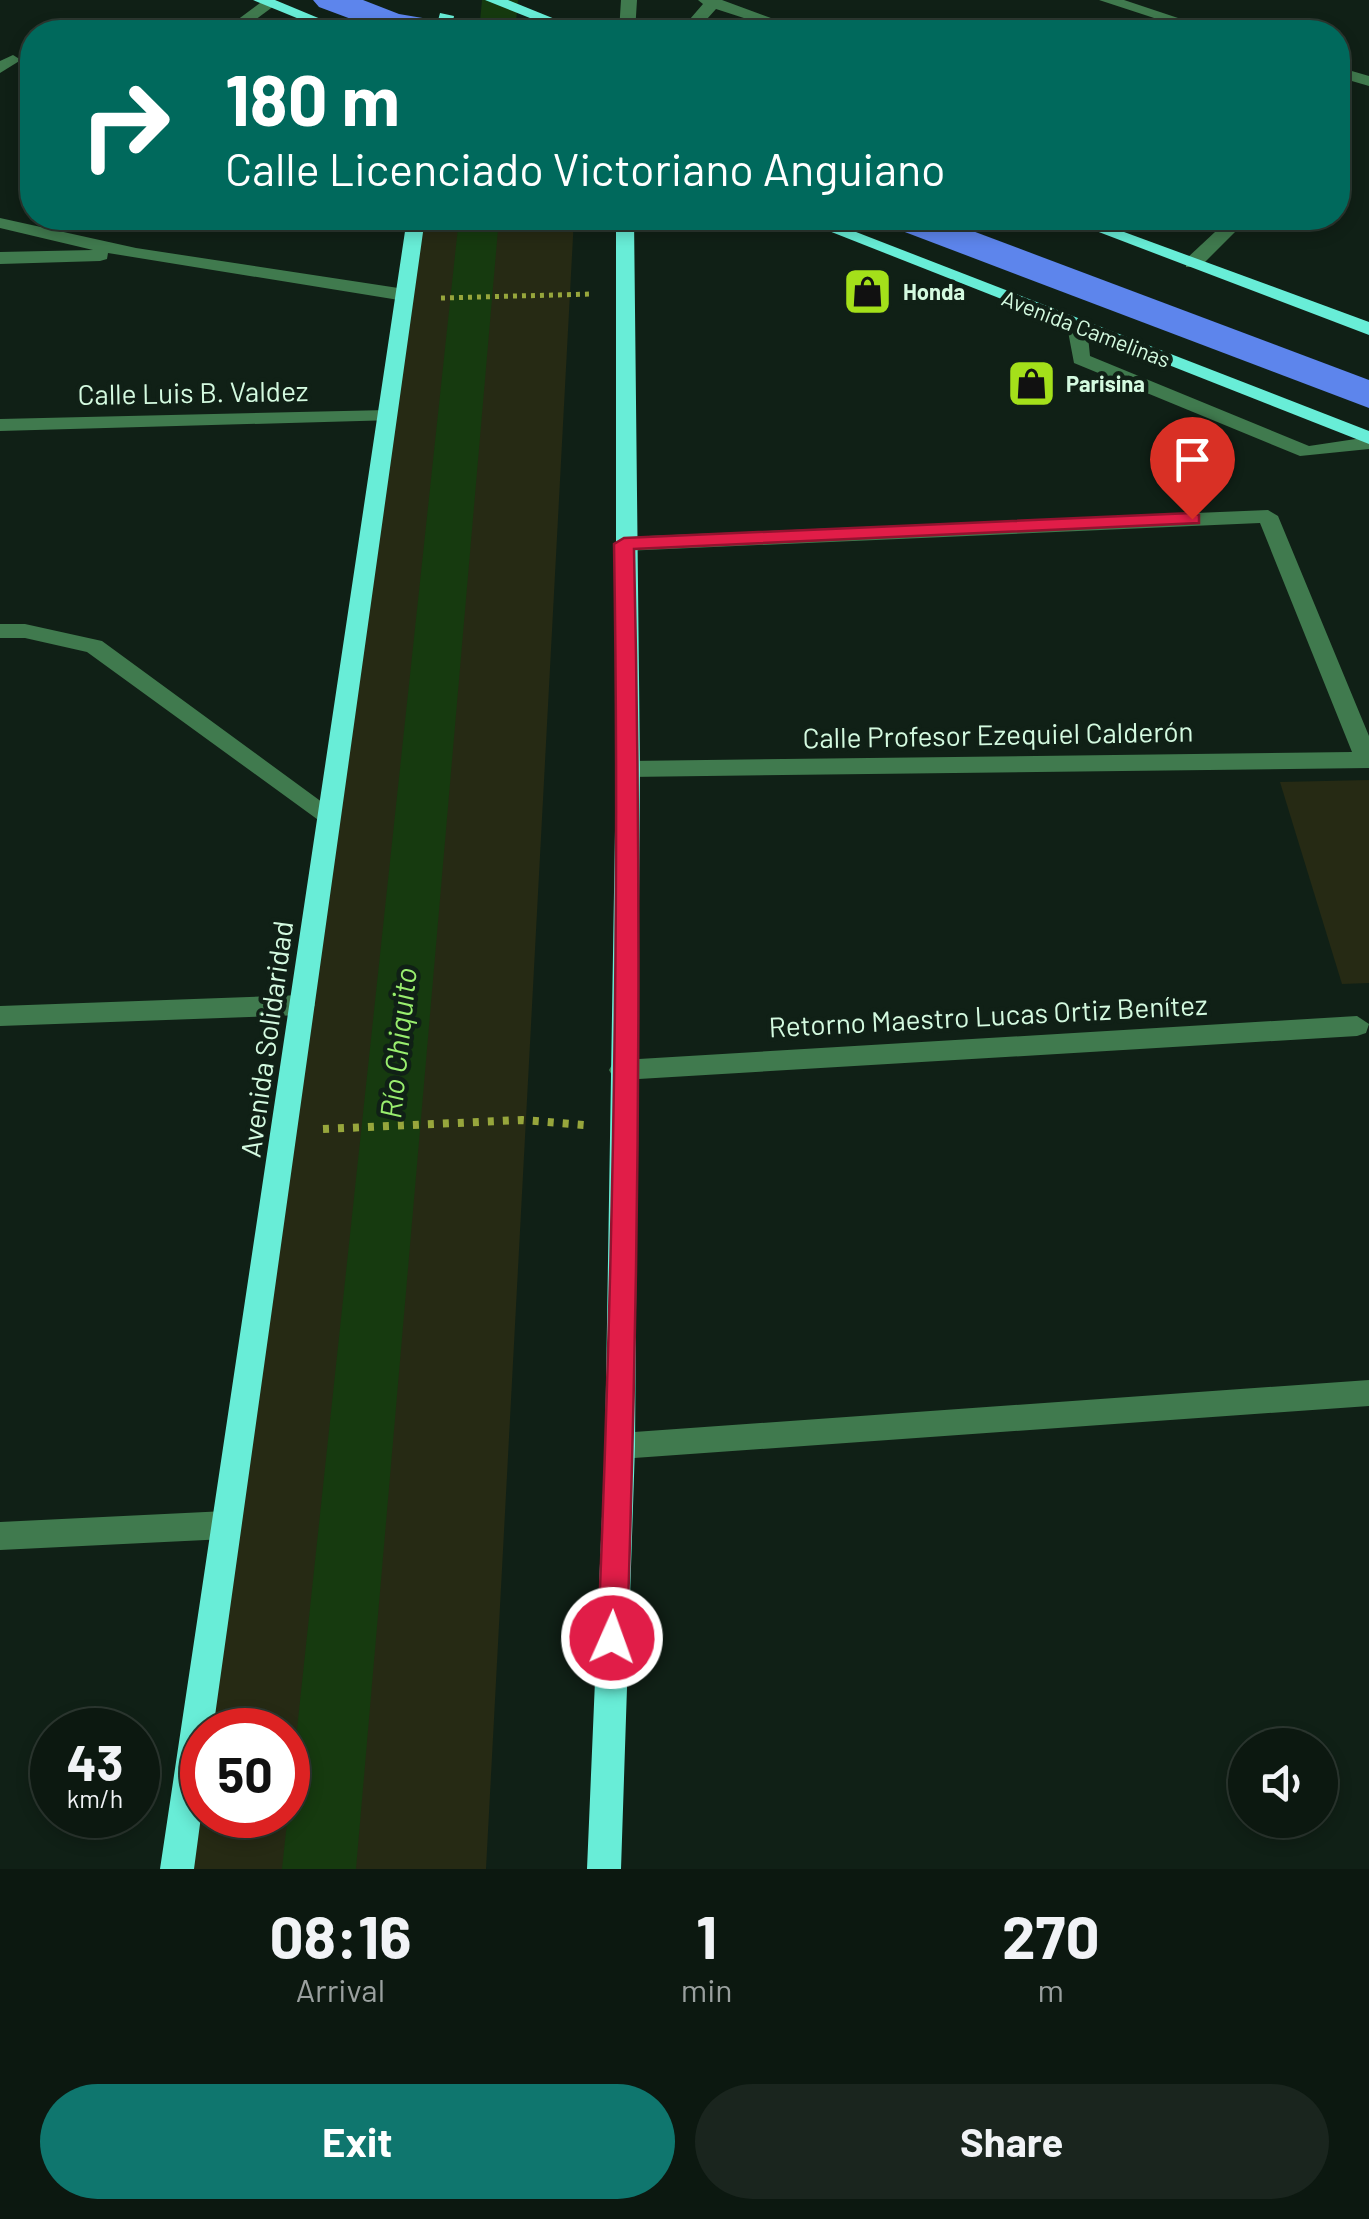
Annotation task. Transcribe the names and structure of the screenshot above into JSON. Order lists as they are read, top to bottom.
{
  "streets": {
    "highway": ["Avenida Camelinas"],
    "main road": ["Avenida Solidaridad"],
    "street": ["Calle Luis B. Valdez", "Calle Profesor Ezequiel Calderón", "Retorno Maestro Lucas Ortiz Benítez"]
  },
  "crossings": [
    ["Calle Luis B. Valdez", "Avenida Solidaridad"]
  ],
  "water": ["Río Chiquito"],
  "places": {
    "shop": ["Honda", "Parisina"]
  },
  "page": {
    "turn": ["180 m", "Calle Licenciado Victoriano Anguiano"],
    "speed": "43 km/h",
    "limit": "50",
    "eta": [
      "08:16",
      "Arrival",
      "1",
      "min",
      "270",
      "m"
    ],
    "buttons": ["Exit", "Share"]
  }
}
